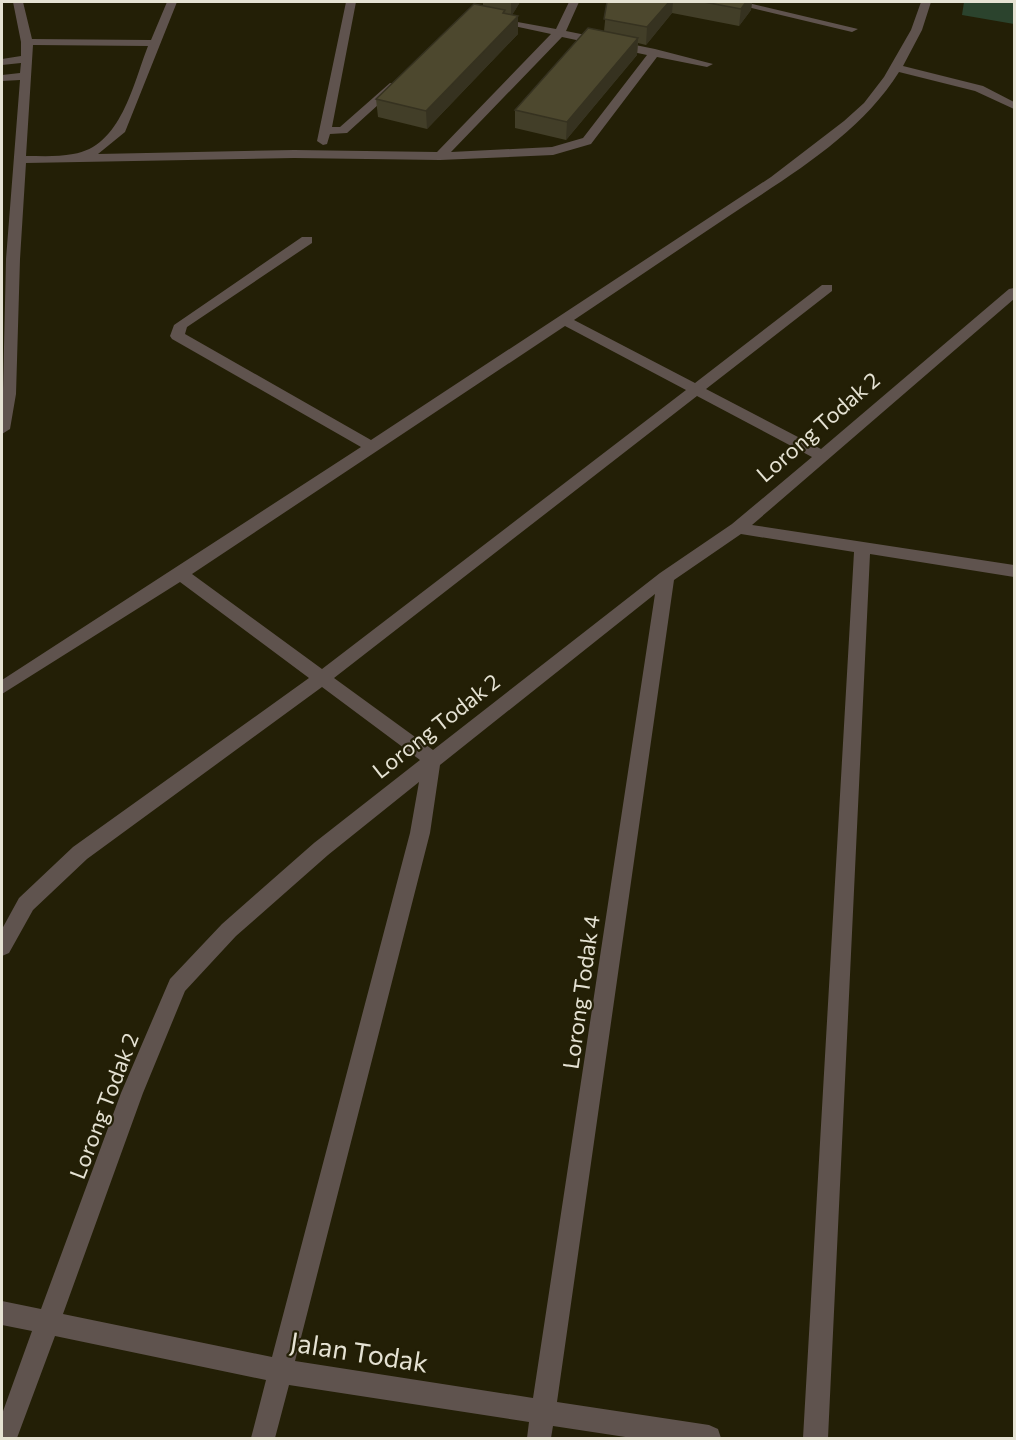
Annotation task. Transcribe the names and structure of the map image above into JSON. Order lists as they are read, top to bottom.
{
  "streets": {
    "street": ["Lorong Todak 2", "Lorong Todak 4", "Jalan Todak"]
  },
  "crossings": [
    ["Lorong Todak 2", "Lorong Todak 4"],
    ["Lorong Todak 2", "Jalan Todak"],
    ["Lorong Todak 4", "Jalan Todak"]
  ]
}
